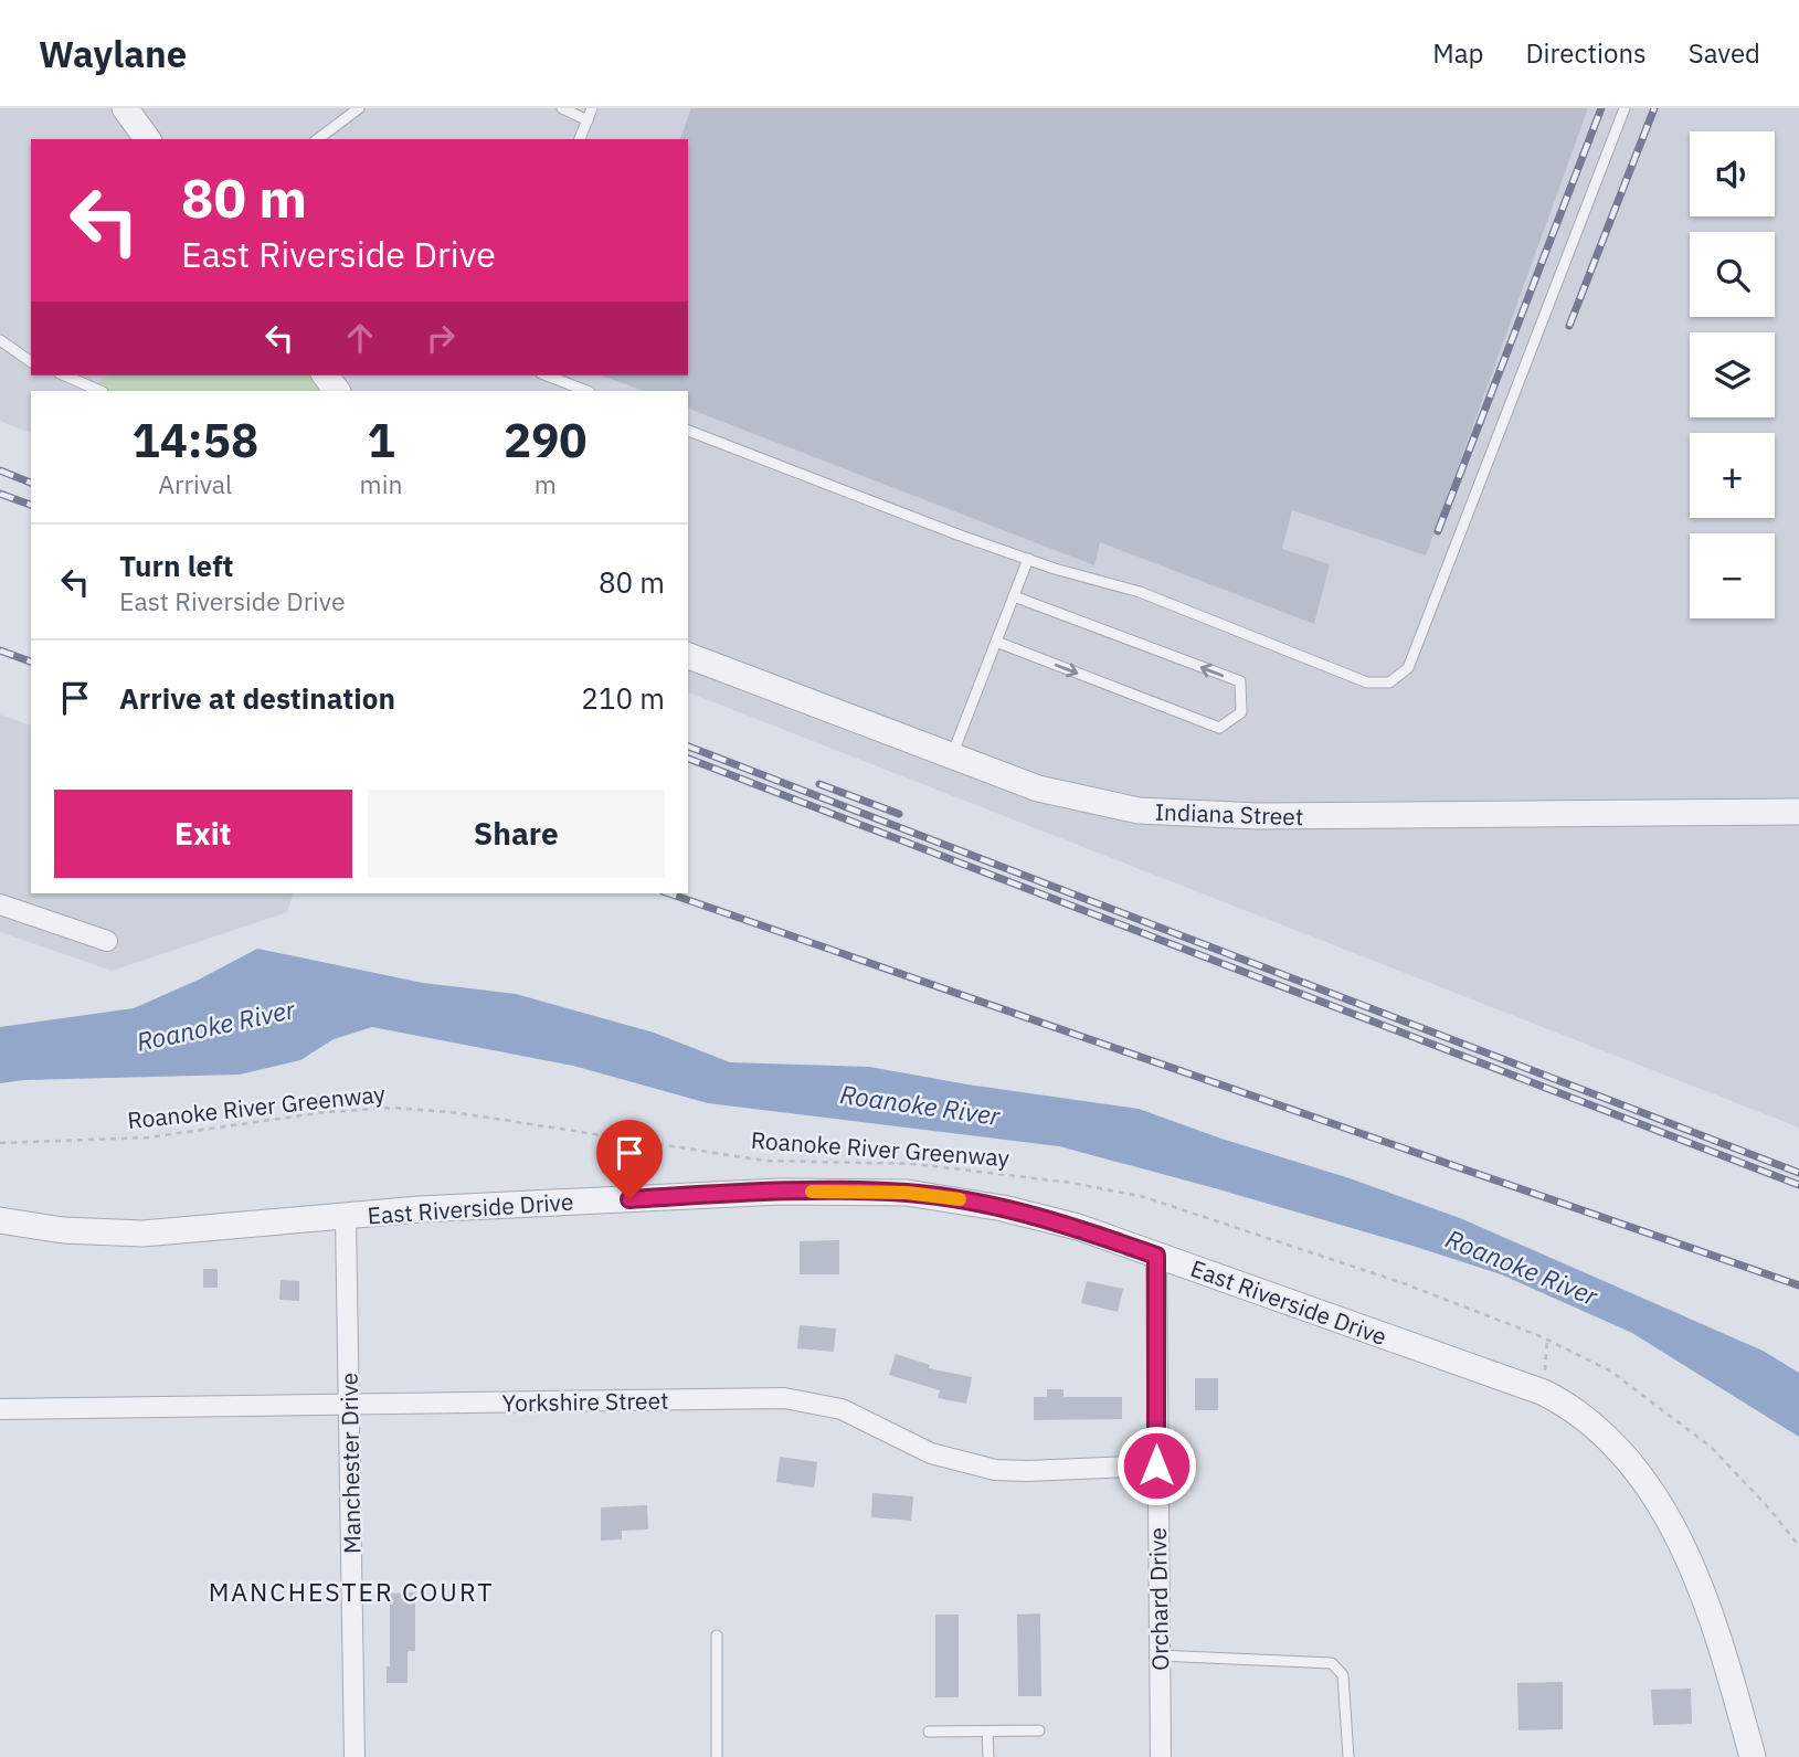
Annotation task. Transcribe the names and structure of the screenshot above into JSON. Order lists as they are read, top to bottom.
{
  "streets": {
    "street": [
      "Indiana Street",
      "East Riverside Drive",
      "Yorkshire Street",
      "Manchester Drive",
      "Orchard Drive"
    ],
    "path": ["Roanoke River Greenway"]
  },
  "crossings": [
    ["East Riverside Drive", "Manchester Drive"],
    ["East Riverside Drive", "Orchard Drive"],
    ["Yorkshire Street", "Manchester Drive"],
    ["Yorkshire Street", "Orchard Drive"]
  ],
  "districts": ["MANCHESTER COURT"],
  "water": ["Roanoke River"],
  "page": {
    "header": "Waylane",
    "nav": ["Map", "Directions", "Saved"],
    "map_buttons": ["+", "−"],
    "turn": ["80 m", "East Riverside Drive"],
    "eta": [
      "14:58",
      "Arrival",
      "1",
      "min",
      "290",
      "m"
    ],
    "list": [
      {
        "name": "Turn left",
        "note": "East Riverside Drive",
        "value": "80 m"
      },
      {
        "name": "Arrive at destination",
        "value": "210 m"
      }
    ],
    "buttons": ["Exit", "Share"]
  }
}
